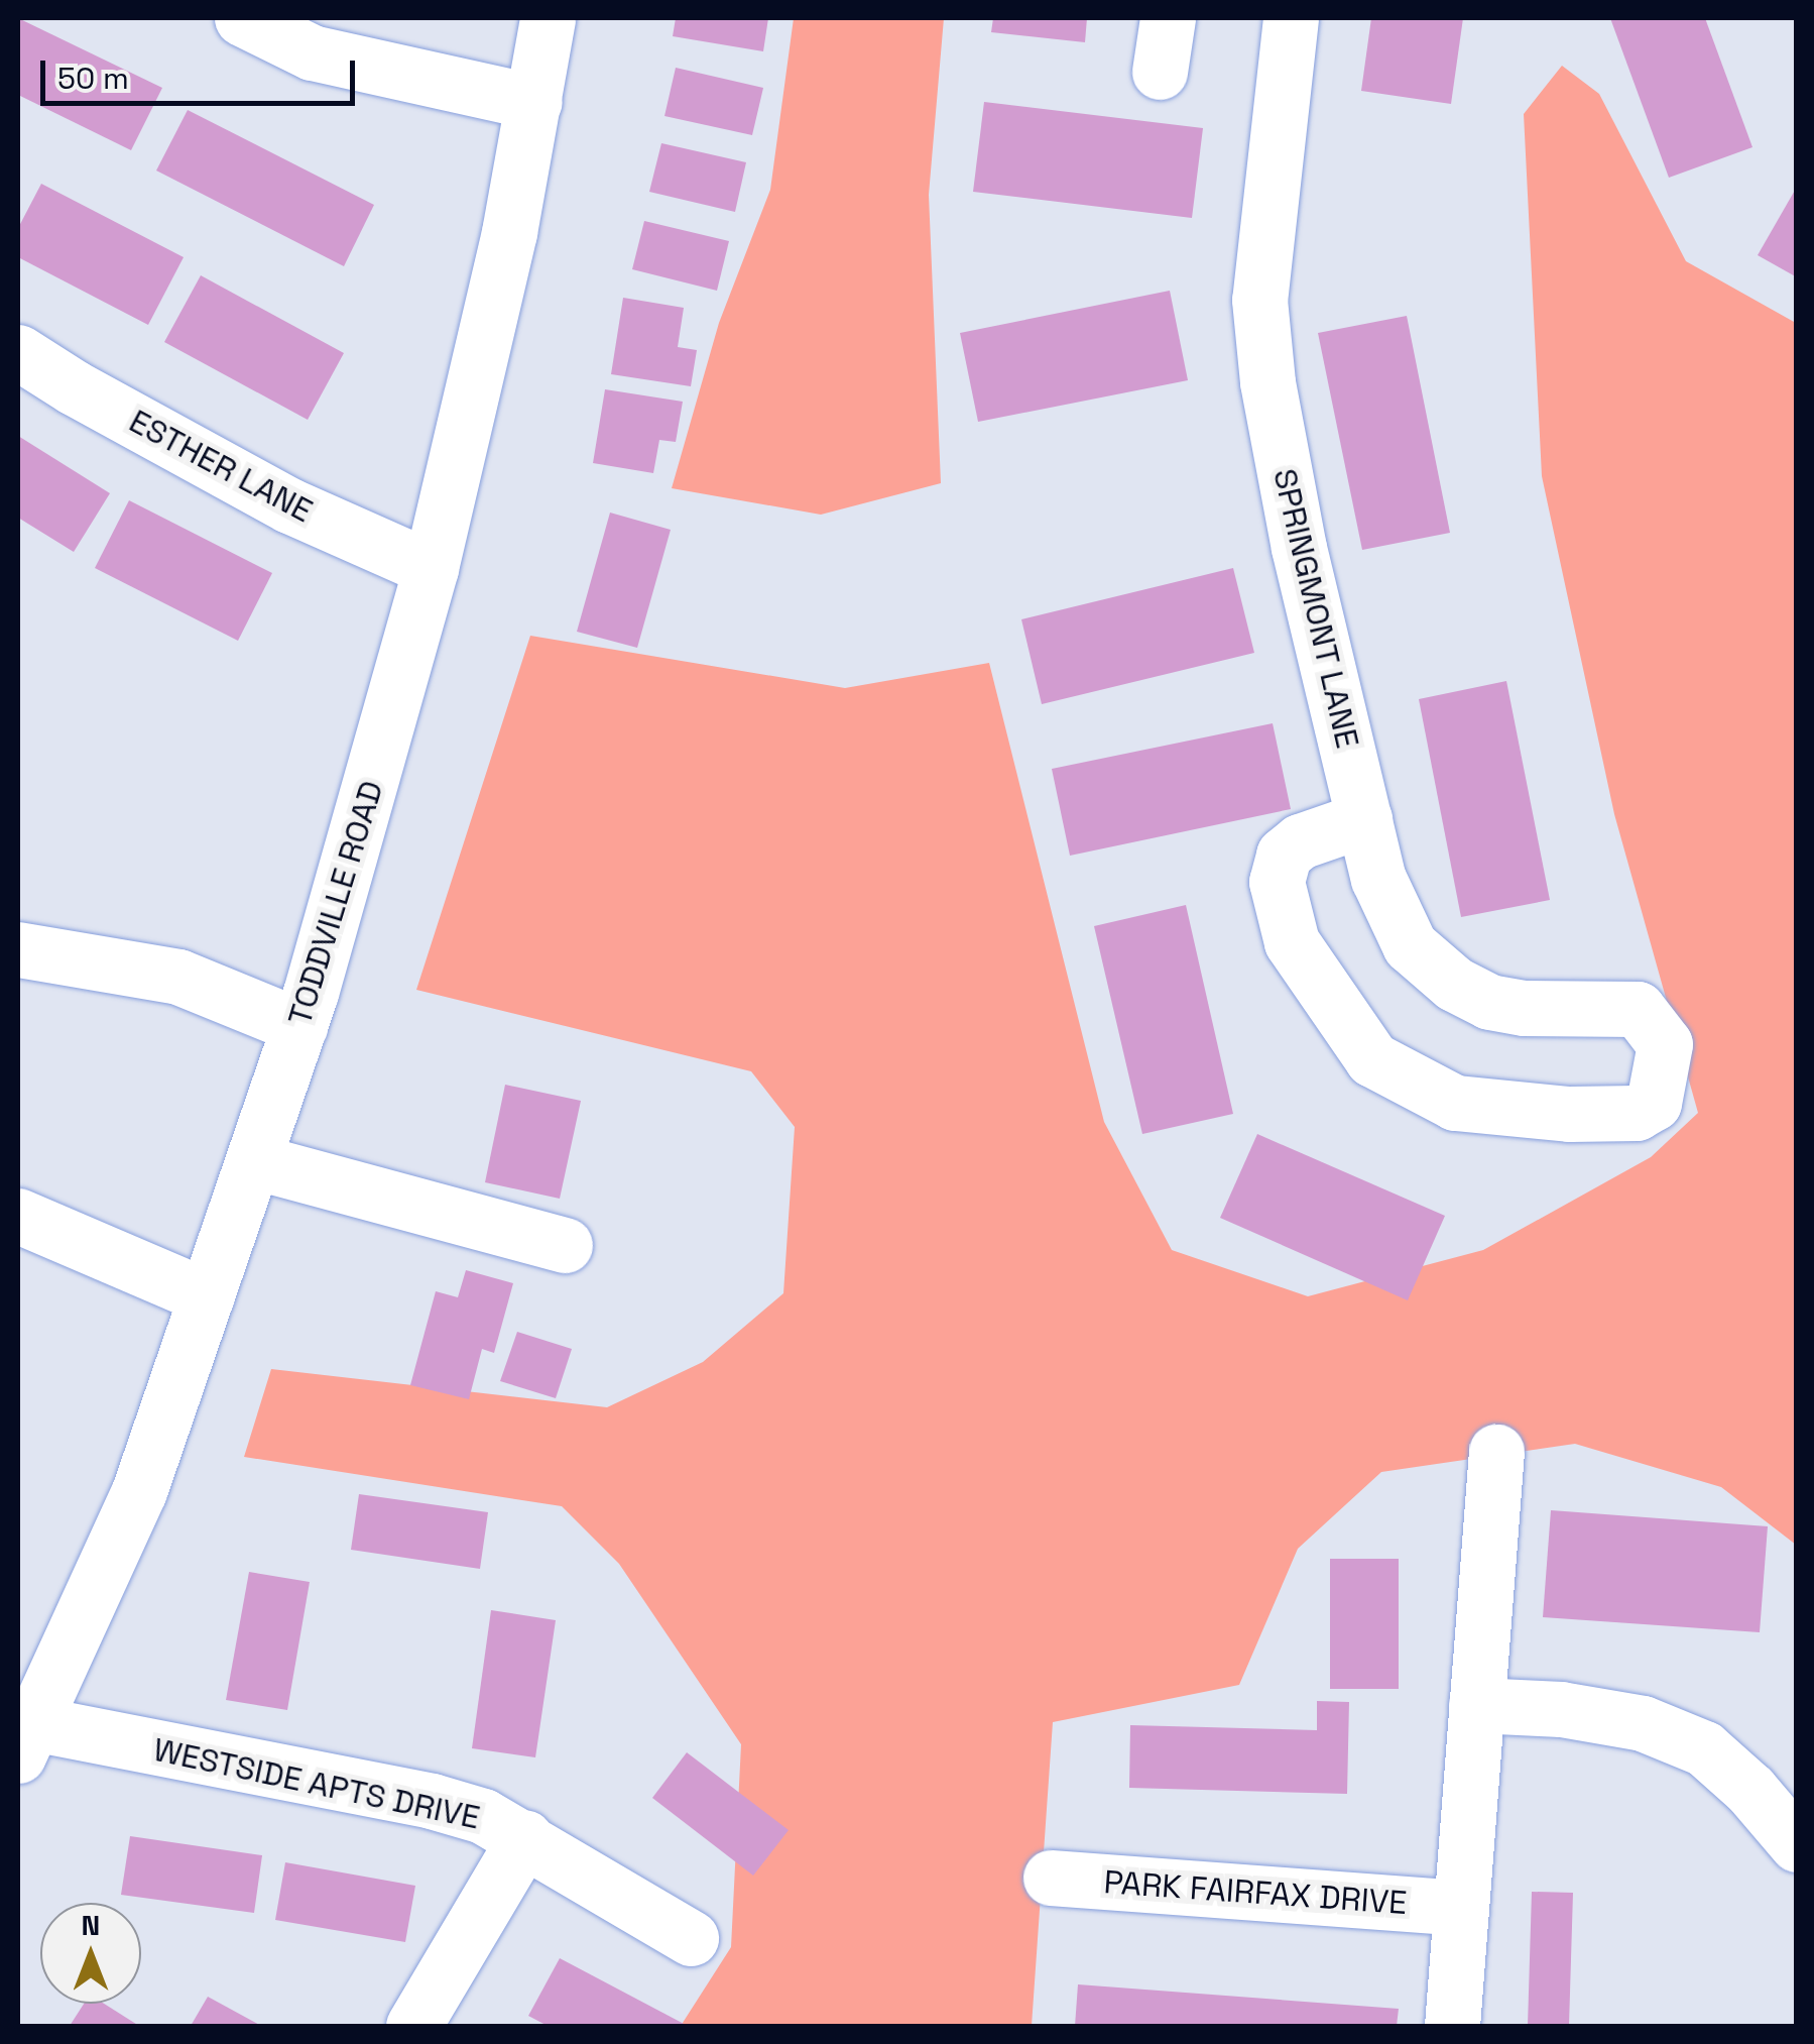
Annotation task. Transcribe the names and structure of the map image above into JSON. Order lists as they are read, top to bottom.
{
  "streets": {
    "street": [
      "ESTHER LANE",
      "SPRINGMONT LANE",
      "TODDVILLE ROAD",
      "WESTSIDE APTS DRIVE",
      "PARK FAIRFAX DRIVE"
    ]
  },
  "crossings": [
    ["ESTHER LANE", "TODDVILLE ROAD"],
    ["TODDVILLE ROAD", "WESTSIDE APTS DRIVE"]
  ],
  "scale_bar": "50 m",
  "north": "top"
}
